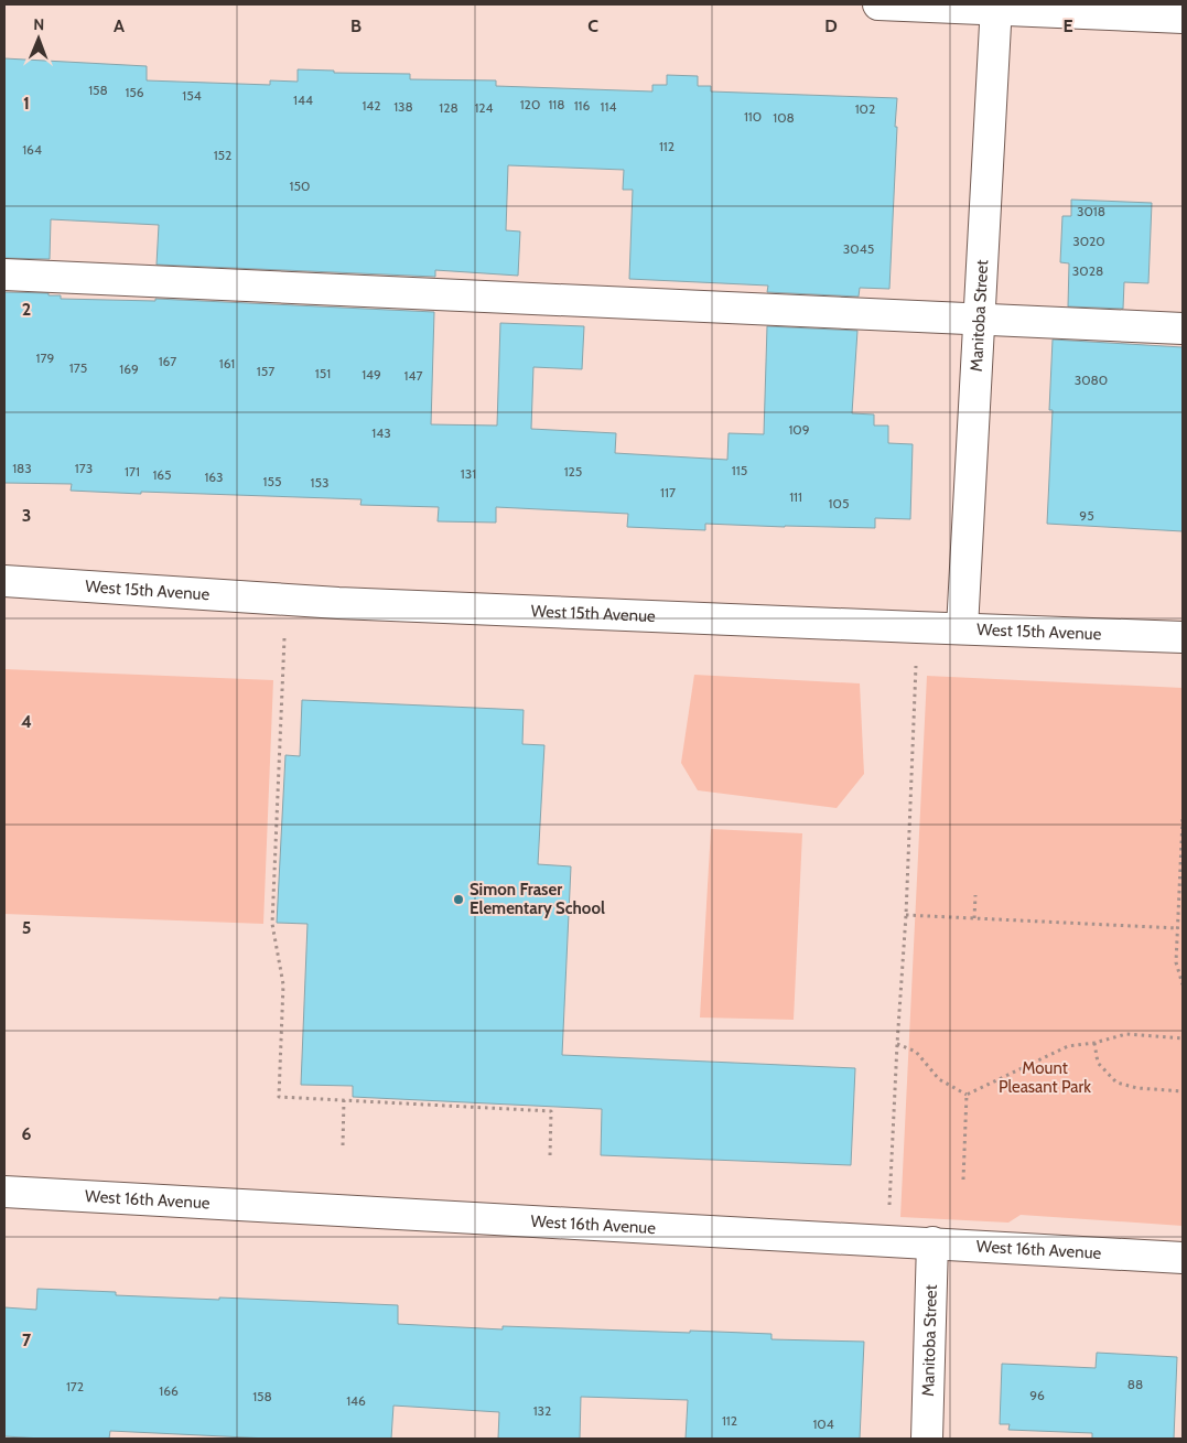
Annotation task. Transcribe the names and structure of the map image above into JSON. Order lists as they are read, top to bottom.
{
  "streets": {
    "street": ["Manitoba Street", "West 15th Avenue", "West 16th Avenue"]
  },
  "crossings": [
    ["Manitoba Street", "West 15th Avenue"],
    ["Manitoba Street", "West 16th Avenue"]
  ],
  "parks": ["Mount Pleasant Park"],
  "places": ["Simon Fraser Elementary School"],
  "house_numbers": [
    "158",
    "156",
    "154",
    "144",
    "120",
    "118",
    "142",
    "116",
    "138",
    "114",
    "128",
    "124",
    "102",
    "110",
    "108",
    "112",
    "164",
    "152",
    "150",
    "3018",
    "3020",
    "3045",
    "3028",
    "179",
    "167",
    "161",
    "175",
    "169",
    "157",
    "151",
    "149",
    "147",
    "3080",
    "109",
    "143",
    "183",
    "173",
    "115",
    "171",
    "125",
    "131",
    "165",
    "163",
    "155",
    "153",
    "117",
    "111",
    "105",
    "95",
    "88",
    "172",
    "166",
    "96",
    "158",
    "146",
    "132",
    "112",
    "104"
  ],
  "north": "top",
  "grid": {
    "columns": [
      "A",
      "B",
      "C",
      "D",
      "E"
    ],
    "rows": [
      "1",
      "2",
      "3",
      "4",
      "5",
      "6",
      "7"
    ]
  }
}
